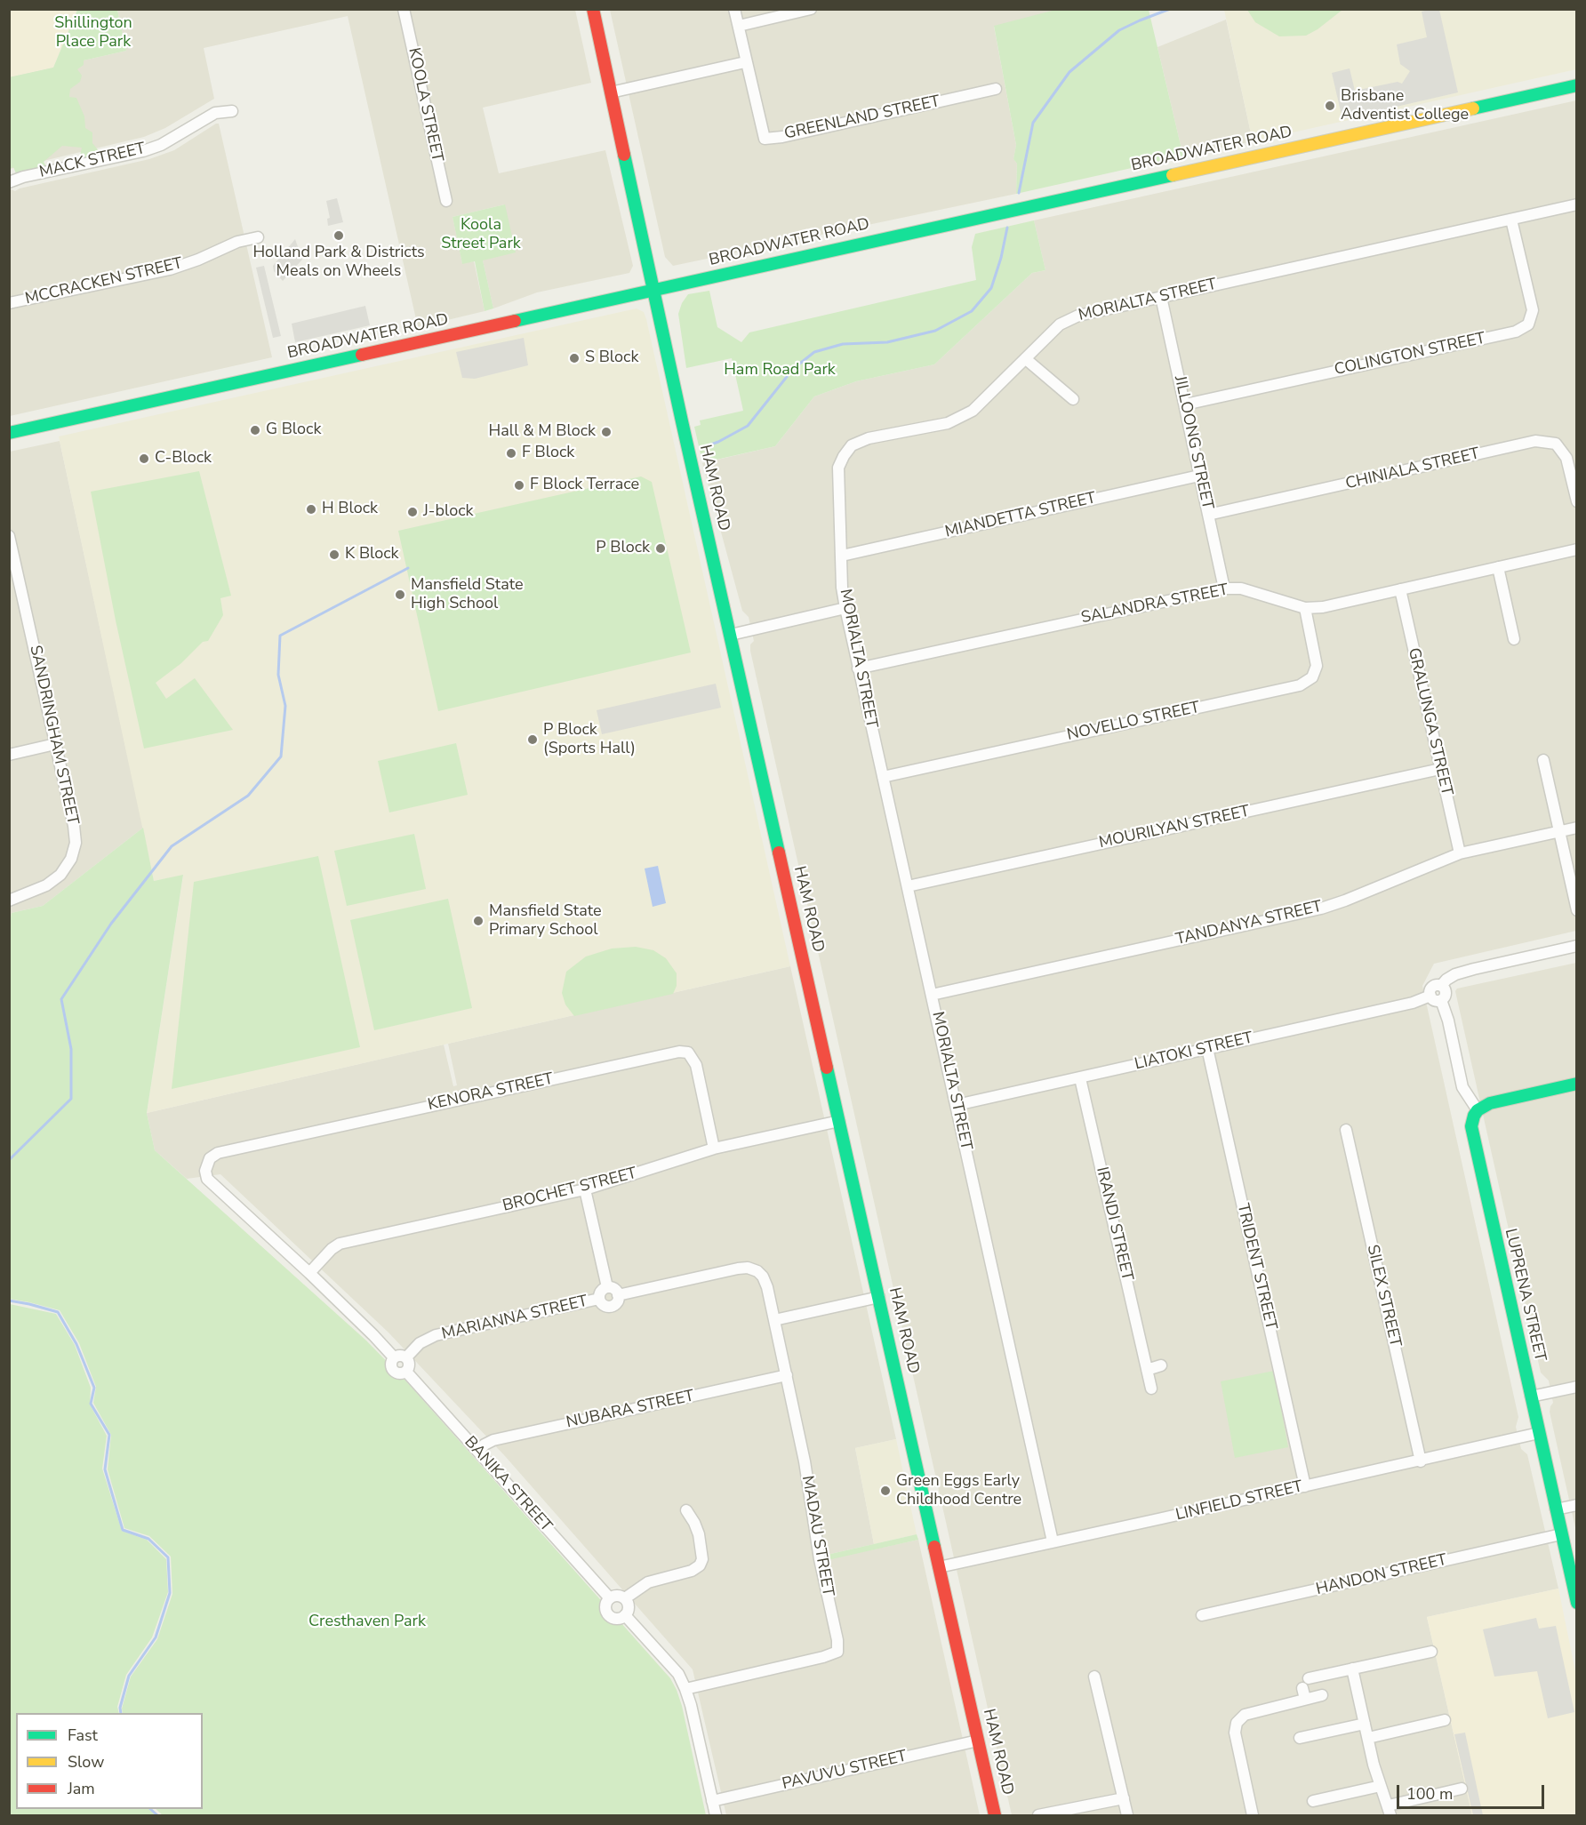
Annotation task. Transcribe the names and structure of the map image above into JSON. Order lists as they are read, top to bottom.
{
  "streets": {
    "street": [
      "KOOLA STREET",
      "GREENLAND STREET",
      "BROADWATER ROAD",
      "MACK STREET",
      "MCCRACKEN STREET",
      "MORIALTA STREET",
      "COLINGTON STREET",
      "JILLOONG STREET",
      "CHINIALA STREET",
      "HAM ROAD",
      "MIANDETTA STREET",
      "SALANDRA STREET",
      "NOVELLO STREET",
      "GRALUNGA STREET",
      "SANDRINGHAM STREET",
      "MOURILYAN STREET",
      "TANDANYA STREET",
      "LIATOKI STREET",
      "KENORA STREET",
      "BROCHET STREET",
      "IRANDI STREET",
      "TRIDENT STREET",
      "LUPRENA STREET",
      "SILEX STREET",
      "MARIANNA STREET",
      "NUBARA STREET",
      "BANIKA STREET",
      "LINFIELD STREET",
      "MADAU STREET",
      "HANDON STREET",
      "PAVUVU STREET"
    ]
  },
  "crossings": [
    ["BROADWATER ROAD", "HAM ROAD"],
    ["MORIALTA STREET", "COLINGTON STREET"],
    ["MORIALTA STREET", "JILLOONG STREET"],
    ["MORIALTA STREET", "MIANDETTA STREET"],
    ["MORIALTA STREET", "SALANDRA STREET"],
    ["MORIALTA STREET", "NOVELLO STREET"],
    ["MORIALTA STREET", "MOURILYAN STREET"],
    ["MORIALTA STREET", "TANDANYA STREET"],
    ["MORIALTA STREET", "LIATOKI STREET"],
    ["MORIALTA STREET", "LINFIELD STREET"],
    ["COLINGTON STREET", "JILLOONG STREET"],
    ["JILLOONG STREET", "CHINIALA STREET"],
    ["JILLOONG STREET", "MIANDETTA STREET"],
    ["JILLOONG STREET", "SALANDRA STREET"],
    ["HAM ROAD", "BROCHET STREET"],
    ["HAM ROAD", "LINFIELD STREET"],
    ["HAM ROAD", "PAVUVU STREET"],
    ["SALANDRA STREET", "NOVELLO STREET"],
    ["SALANDRA STREET", "GRALUNGA STREET"],
    ["GRALUNGA STREET", "MOURILYAN STREET"],
    ["GRALUNGA STREET", "TANDANYA STREET"],
    ["LIATOKI STREET", "IRANDI STREET"],
    ["LIATOKI STREET", "TRIDENT STREET"],
    ["KENORA STREET", "BROCHET STREET"],
    ["TRIDENT STREET", "LINFIELD STREET"],
    ["LUPRENA STREET", "LINFIELD STREET"],
    ["LUPRENA STREET", "HANDON STREET"],
    ["SILEX STREET", "LINFIELD STREET"],
    ["MARIANNA STREET", "BANIKA STREET"],
    ["MARIANNA STREET", "MADAU STREET"],
    ["NUBARA STREET", "BANIKA STREET"],
    ["NUBARA STREET", "MADAU STREET"]
  ],
  "parks": [
    "Shillington Place Park",
    "Koola Street Park",
    "Ham Road Park",
    "Cresthaven Park"
  ],
  "places": [
    "Brisbane Adventist College",
    "Holland Park & Districts Meals on Wheels",
    "S Block",
    "G Block",
    "Hall & M Block",
    "F Block",
    "C-Block",
    "F Block Terrace",
    "H Block",
    "J-block",
    "P Block",
    "K Block",
    "Mansfield State High School",
    "P Block (Sports Hall)",
    "Mansfield State Primary School",
    "Green Eggs Early Childhood Centre"
  ],
  "legend": ["Fast", "Slow", "Jam"],
  "scale_bar": "100 m"
}
